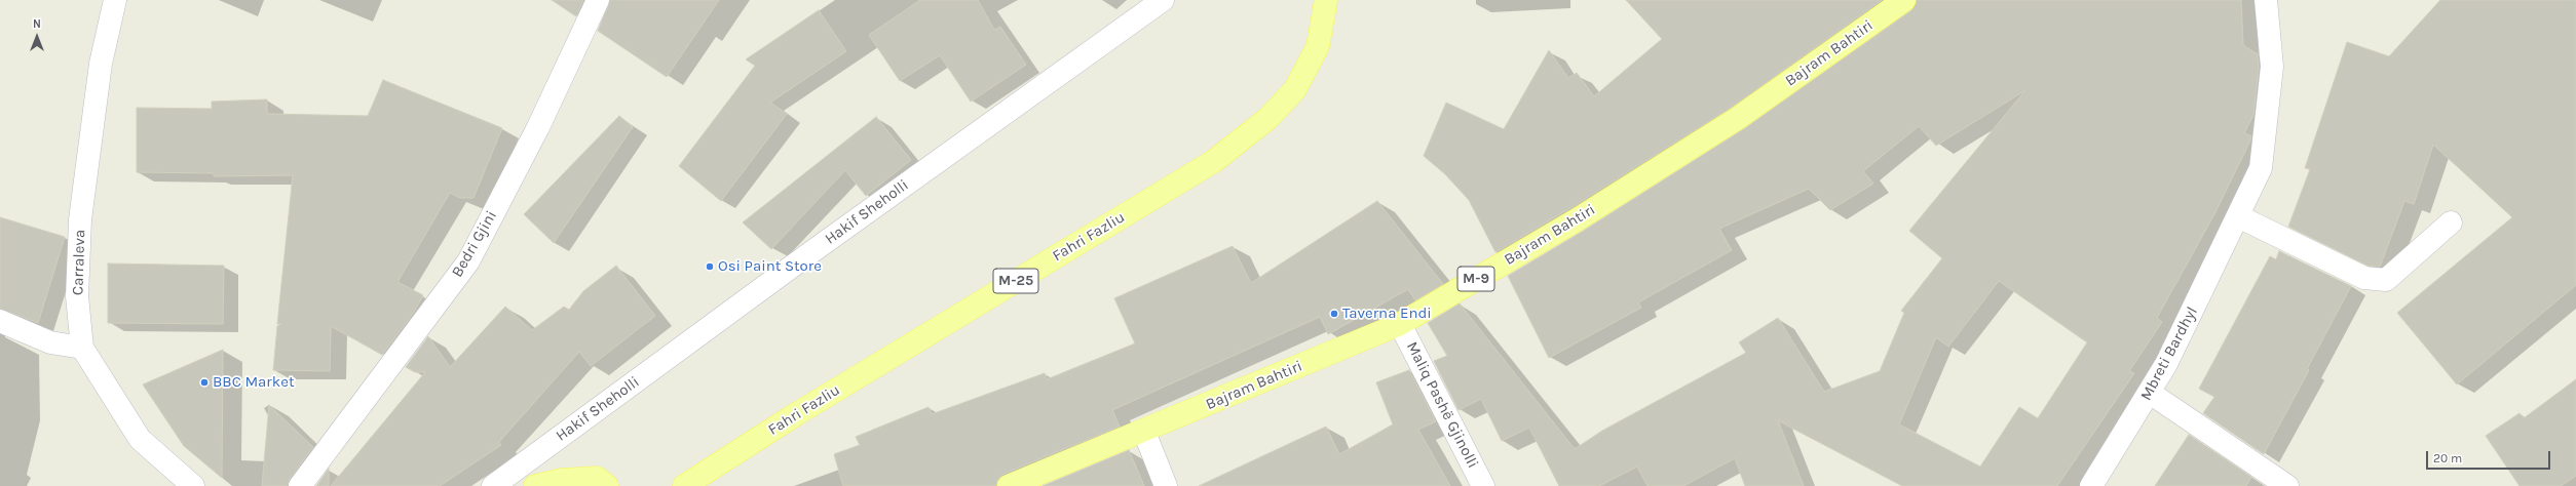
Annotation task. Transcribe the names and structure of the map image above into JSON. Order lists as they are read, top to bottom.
{
  "streets": {
    "main road": [
      "Bajram Bahtiri",
      "Fahri Fazliu",
      "M-9",
      "M-25"
    ],
    "street": [
      "Hakif Sheholli",
      "Bedri Gjini",
      "Carraleva",
      "Mbreti Bardhyl",
      "Maliq Pashë Gjinolli"
    ]
  },
  "crossings": [
    ["Bajram Bahtiri", "Maliq Pashë Gjinolli"]
  ],
  "places": ["Osi Paint Store", "Taverna Endi", "BBC Market"],
  "scale_bar": "20 m",
  "north": "top"
}
